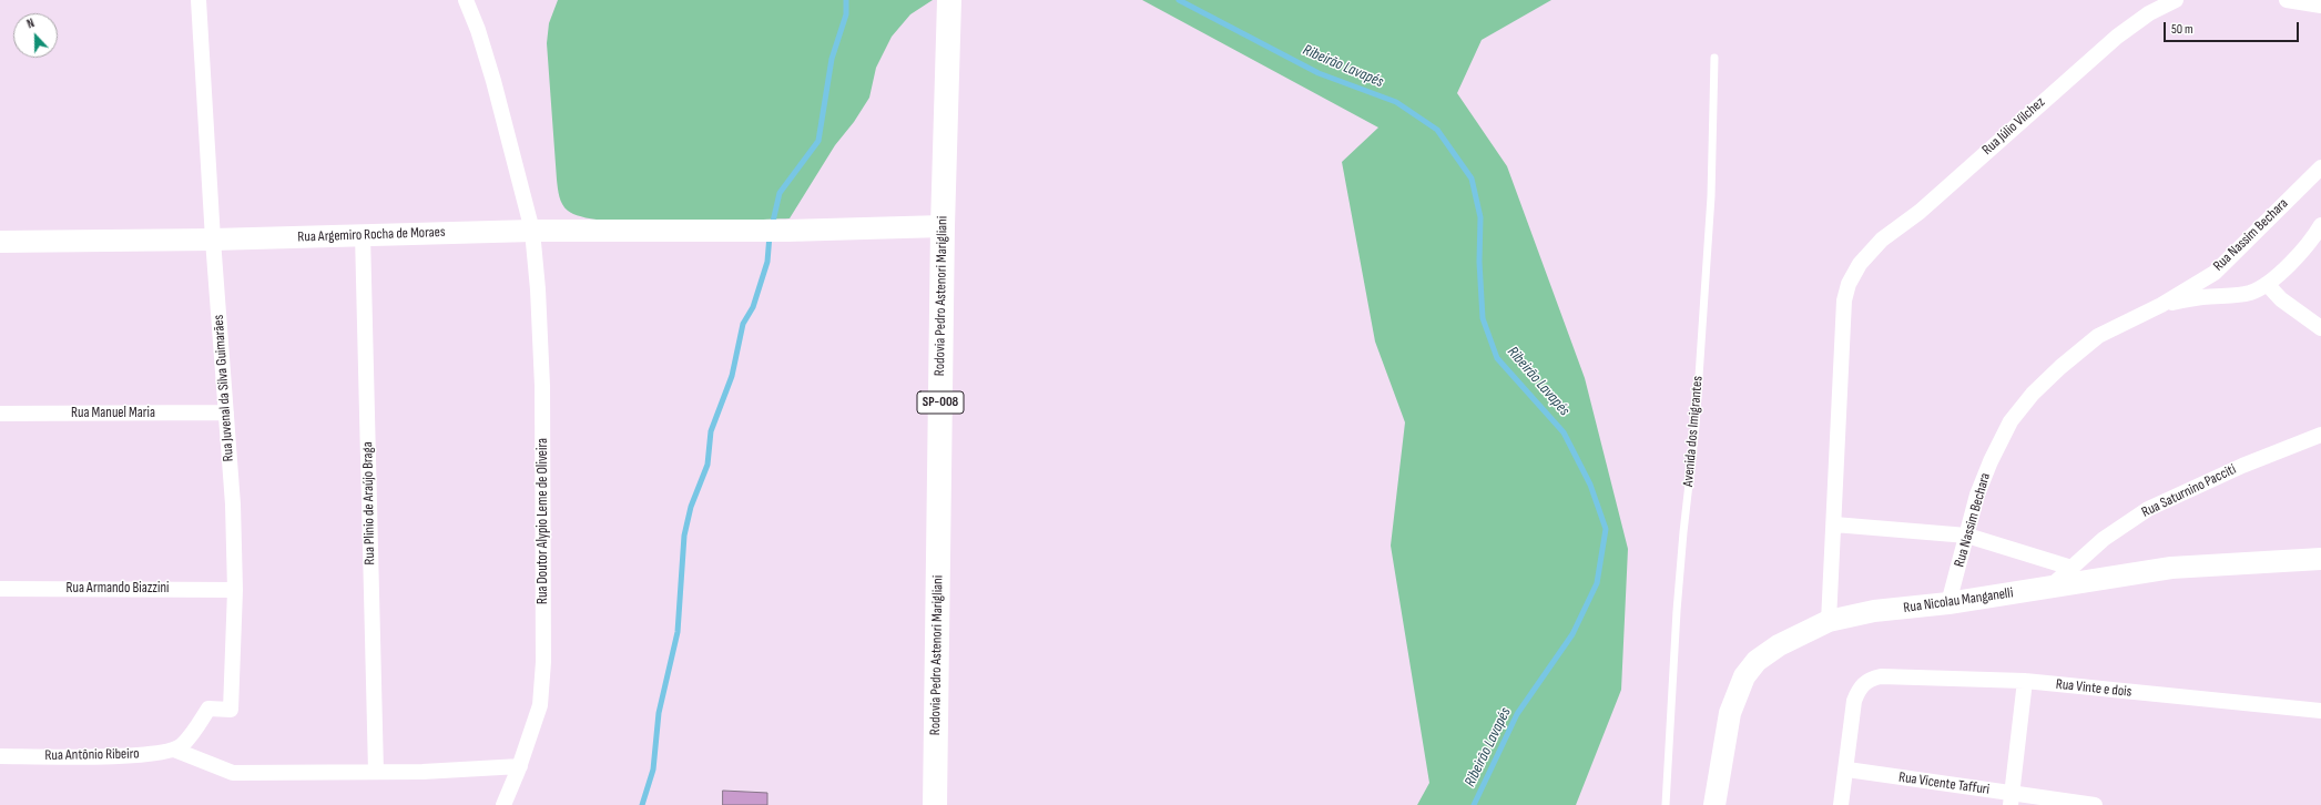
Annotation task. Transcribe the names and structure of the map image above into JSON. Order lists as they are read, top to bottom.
{
  "streets": {
    "main road": ["Rodovia Pedro Astenori Marigliani", "SP-008"],
    "street": [
      "Rua Júlio Vilchez",
      "Rua Argemiro Rocha de Moraes",
      "Rua Nassim Bechara",
      "Rua Juvenal da Silva Guimarães",
      "Rua Manuel Maria",
      "Rua Saturnino Pacciti",
      "Rua Plinio de Araújo Braga",
      "Rua Doutor Alypio Leme de Oliveira",
      "Rua Armando Biazzini",
      "Rua Nicolau Manganelli",
      "Rua Vinte e dois",
      "Rua Antônio Ribeiro",
      "Rua Vicente Taffuri"
    ],
    "lane": ["Avenida dos Imigrantes"]
  },
  "crossings": [
    ["Rua Júlio Vilchez", "Rua Nicolau Manganelli"],
    ["Rua Argemiro Rocha de Moraes", "Rodovia Pedro Astenori Marigliani"],
    ["Rua Argemiro Rocha de Moraes", "Rua Juvenal da Silva Guimarães"],
    ["Rua Argemiro Rocha de Moraes", "Rua Plinio de Araújo Braga"],
    ["Rua Argemiro Rocha de Moraes", "Rua Doutor Alypio Leme de Oliveira"],
    ["Rua Nassim Bechara", "Rua Nicolau Manganelli"],
    ["Rua Juvenal da Silva Guimarães", "Rua Manuel Maria"],
    ["Rua Juvenal da Silva Guimarães", "Rua Armando Biazzini"],
    ["Rua Juvenal da Silva Guimarães", "Rua Antônio Ribeiro"],
    ["Rua Saturnino Pacciti", "Rua Nicolau Manganelli"],
    ["Rua Vinte e dois", "Rua Vicente Taffuri"]
  ],
  "water": ["Ribeirão Lavapés"],
  "scale_bar": "50 m",
  "north": "top"
}
